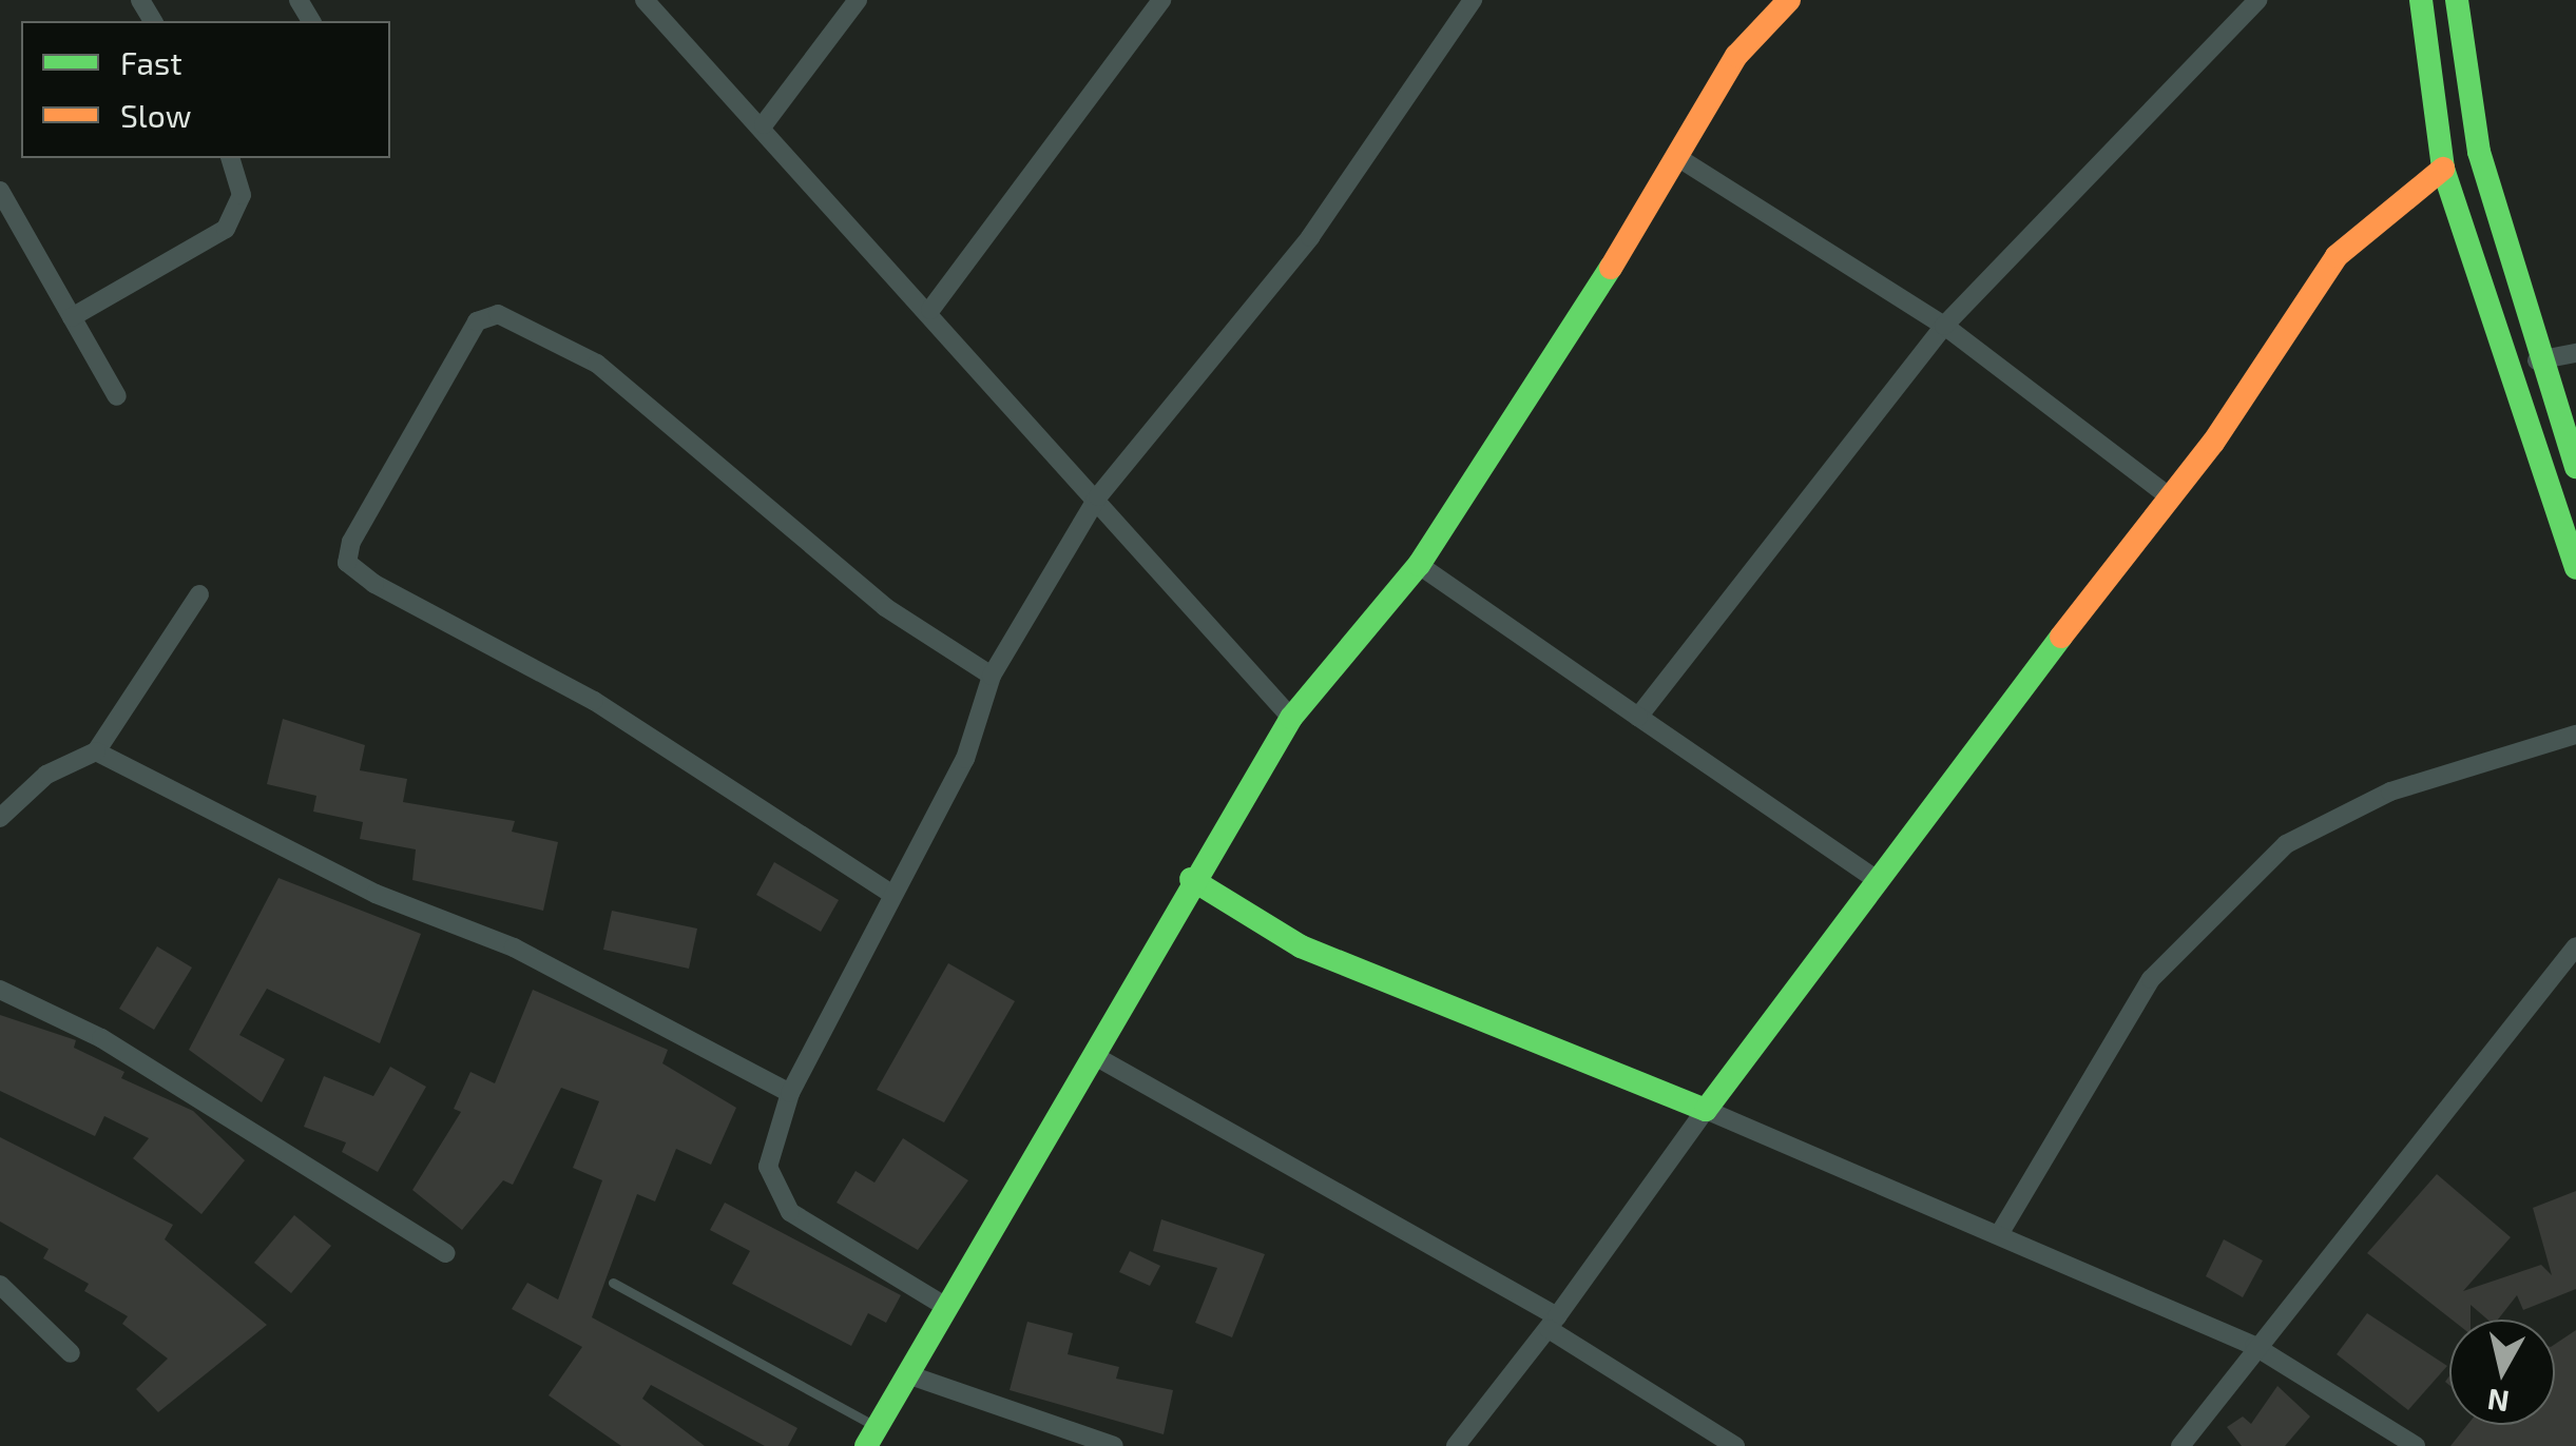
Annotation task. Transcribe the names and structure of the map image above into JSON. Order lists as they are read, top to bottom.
{
  "legend": ["Fast", "Slow"],
  "north": "bottom"
}
